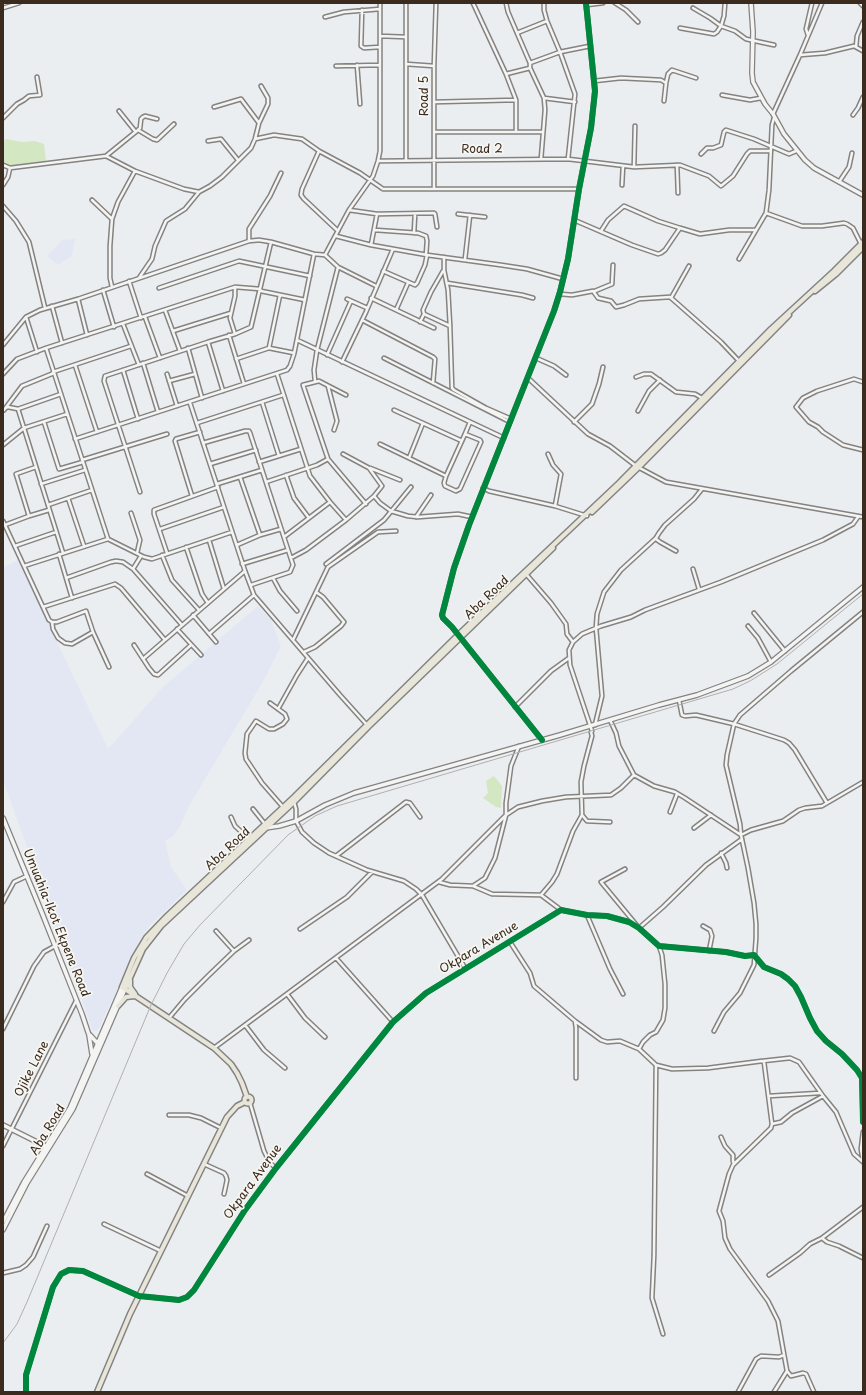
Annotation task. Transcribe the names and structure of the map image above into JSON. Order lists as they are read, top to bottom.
{
  "streets": {
    "main road": ["Aba Road"],
    "street": [
      "Road 5",
      "Road 2",
      "Umuahia-Ikot Ekpene Road",
      "Okpara Avenue",
      "Ojike Lane"
    ]
  },
  "crossings": [
    ["Road 5", "Road 2"],
    ["Umuahia-Ikot Ekpene Road", "Ojike Lane"]
  ]
}
